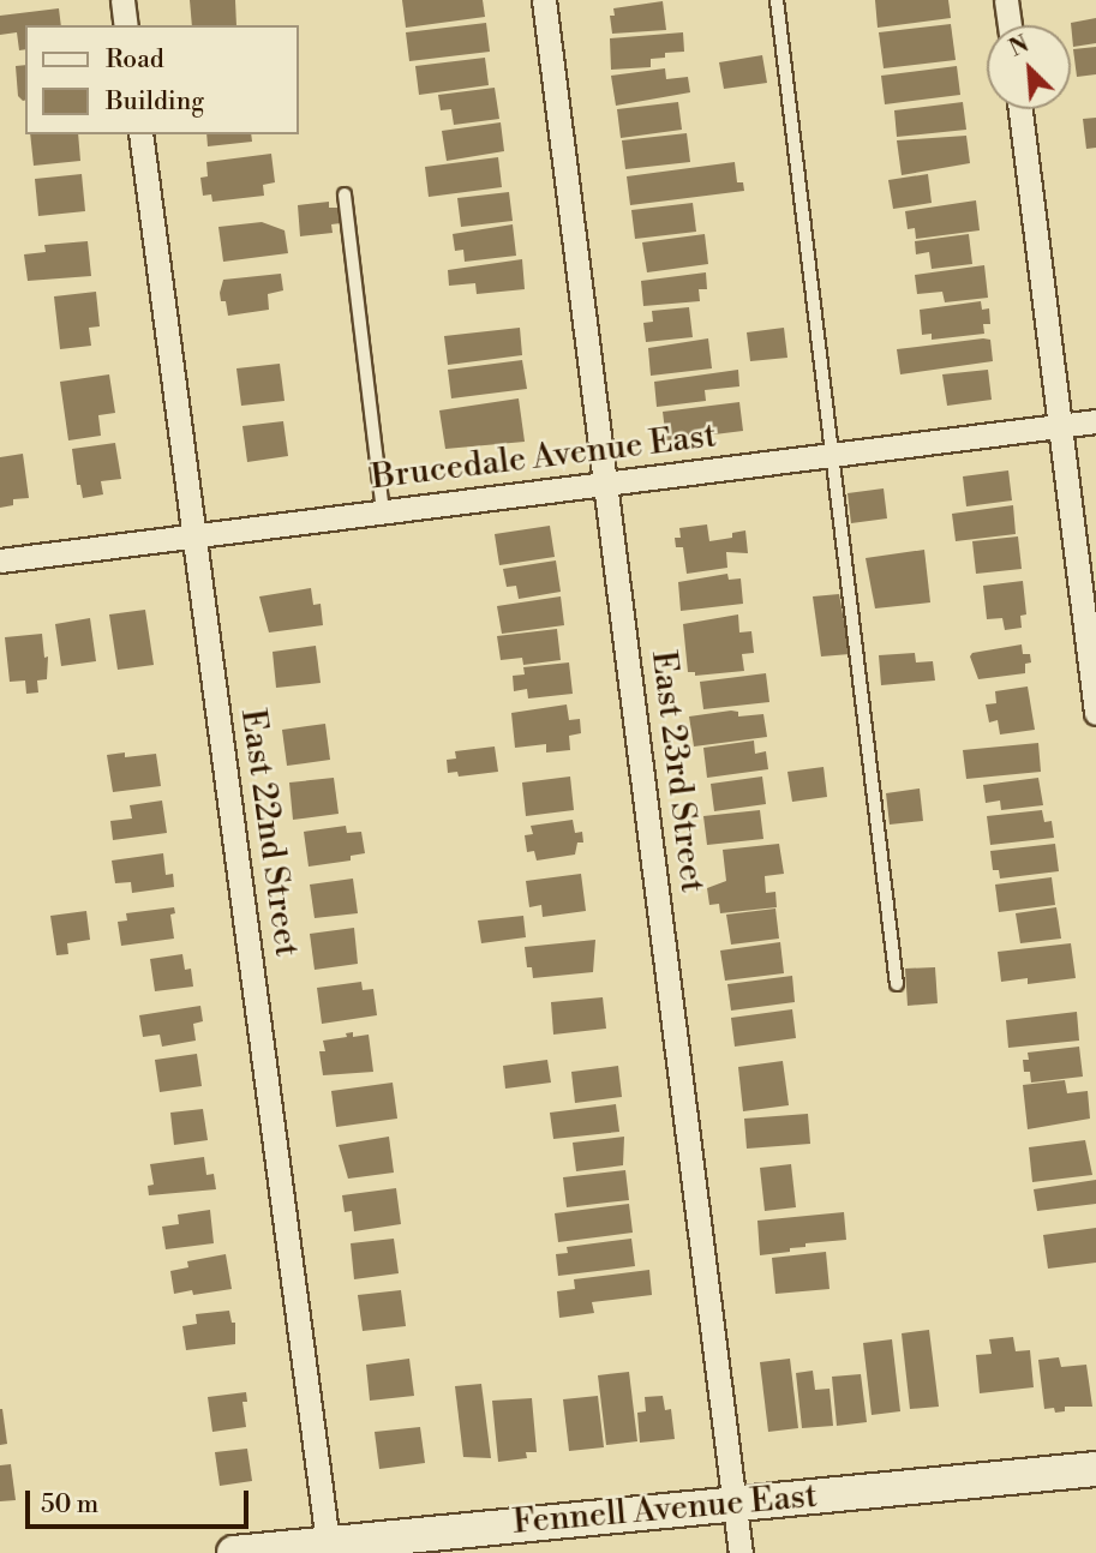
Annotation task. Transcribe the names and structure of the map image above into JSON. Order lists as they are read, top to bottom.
{
  "streets": {
    "main road": ["Fennell Avenue East"],
    "street": ["Brucedale Avenue East", "East 23rd Street", "East 22nd Street"]
  },
  "crossings": [
    ["Brucedale Avenue East", "East 23rd Street"],
    ["Brucedale Avenue East", "East 22nd Street"],
    ["East 23rd Street", "Fennell Avenue East"],
    ["East 22nd Street", "Fennell Avenue East"]
  ],
  "legend": ["Road", "Building"],
  "scale_bar": "50 m",
  "north": "top left"
}
